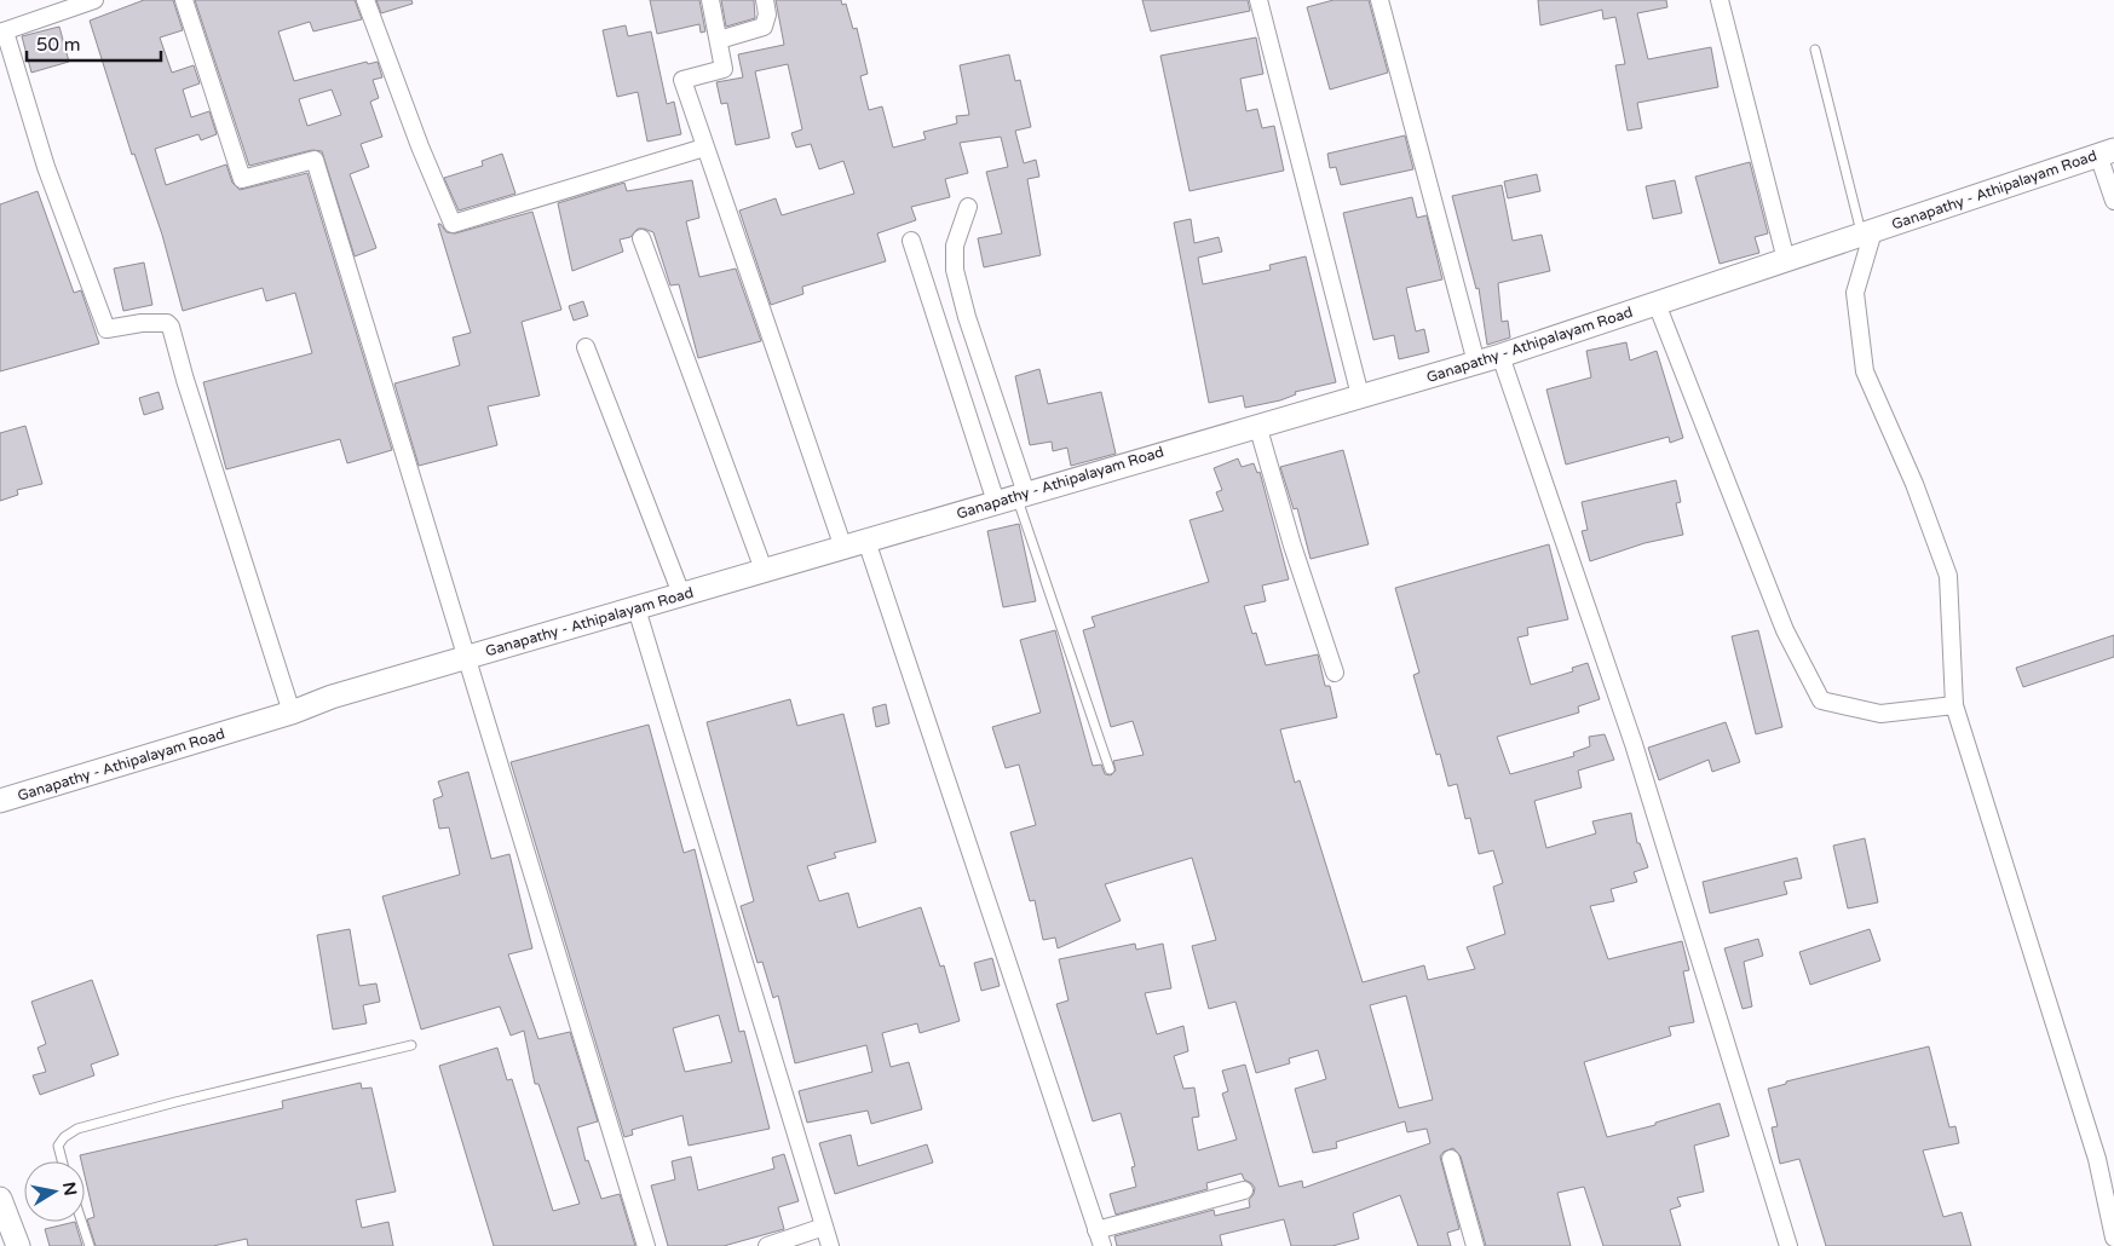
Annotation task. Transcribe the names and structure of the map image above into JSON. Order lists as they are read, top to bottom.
{
  "streets": {
    "main road": ["Ganapathy - Athipalayam Road"]
  },
  "scale_bar": "50 m",
  "north": "right"
}
